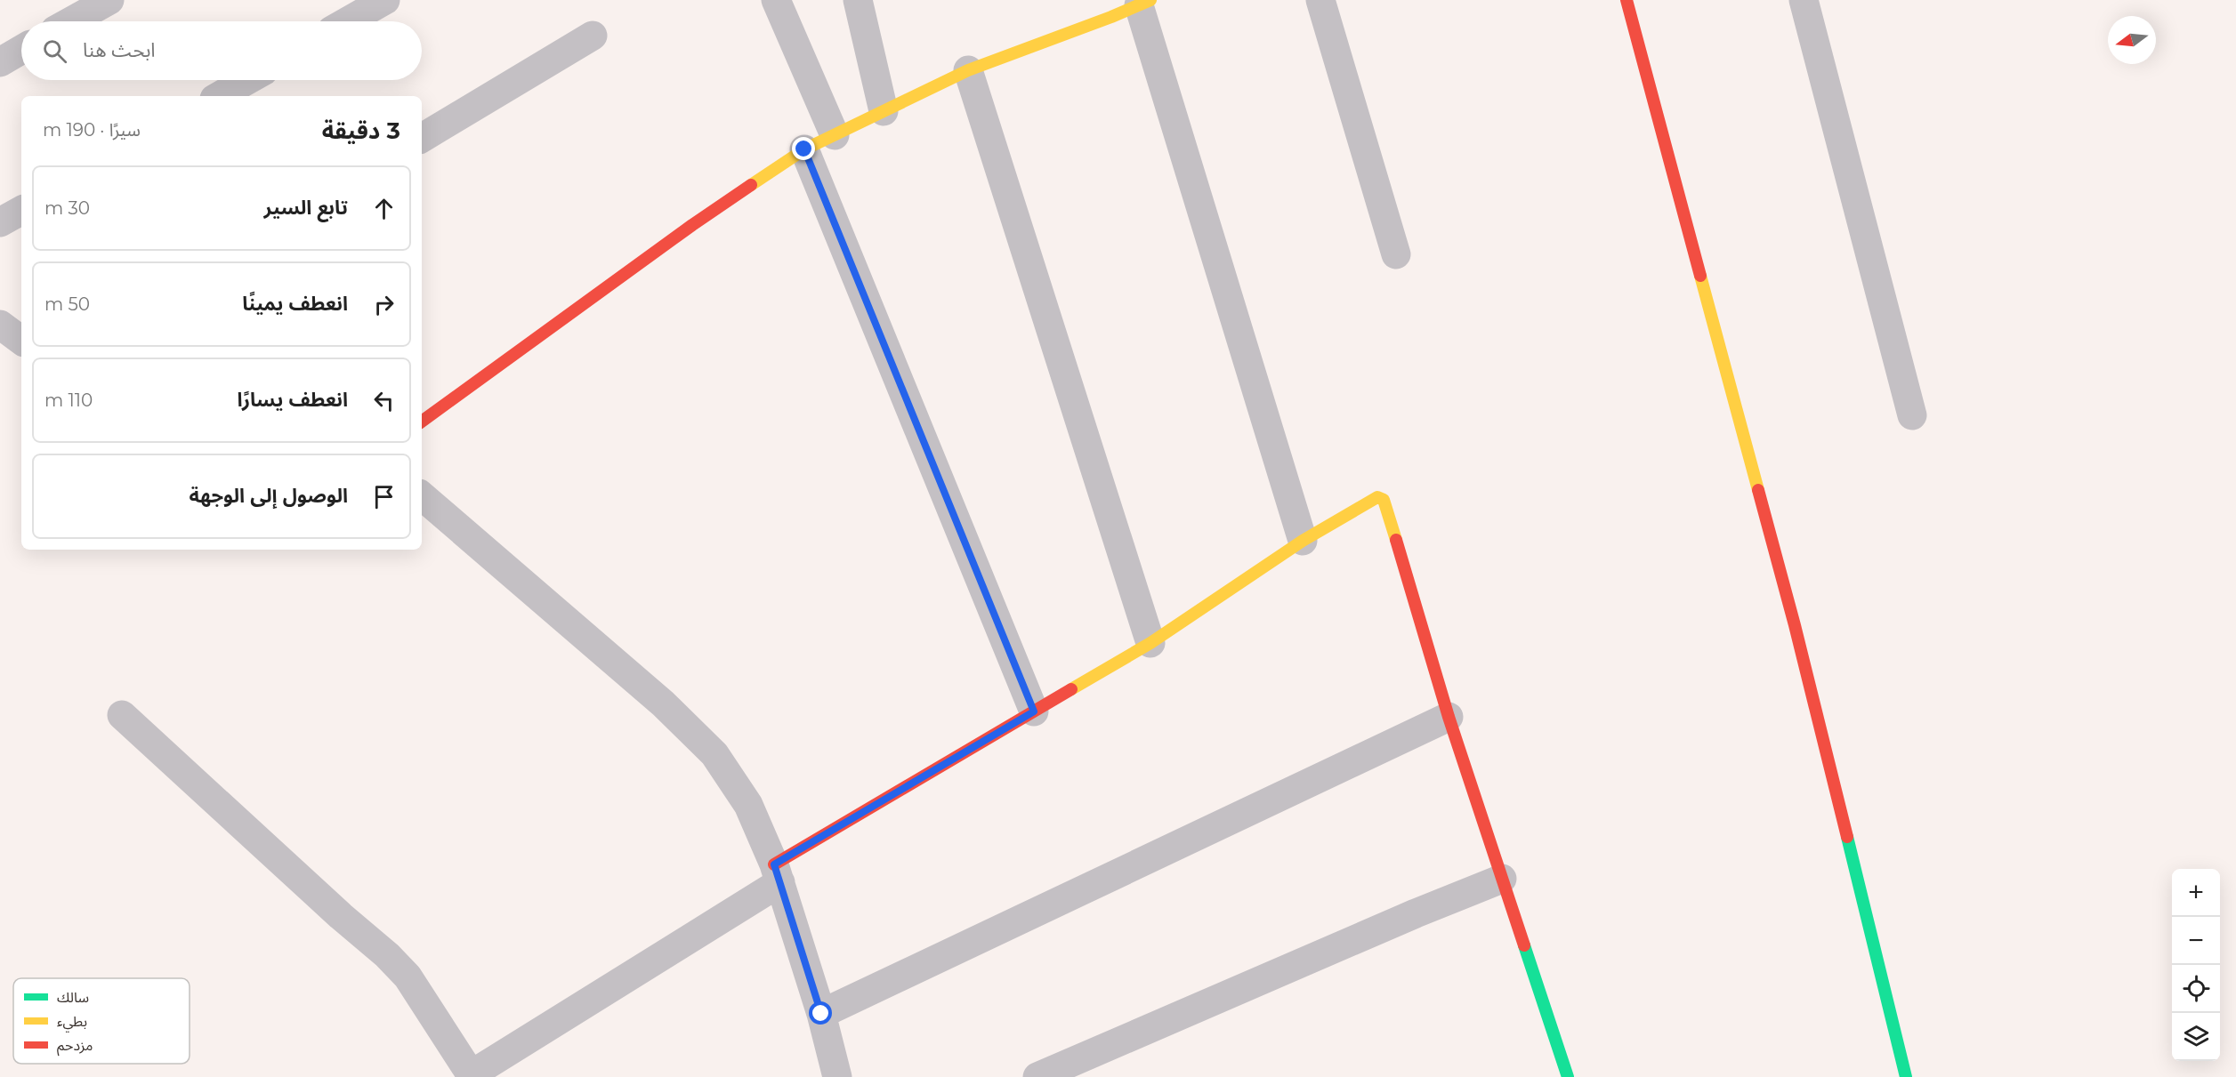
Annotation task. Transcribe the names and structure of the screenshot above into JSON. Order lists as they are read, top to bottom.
{
  "legend": ["سالك", "بطيء", "مزدحم"],
  "north": "left",
  "page": {
    "search": "ابحث هنا",
    "heading": ["3 دقيقة", "سيرًا · 190 m"],
    "list": [
      ["تابع السير", "30 m"],
      ["انعطف يمينًا", "50 m"],
      ["انعطف يسارًا", "110 m"],
      "الوصول إلى الوجهة"
    ],
    "map_buttons": ["+", "−"]
  }
}
